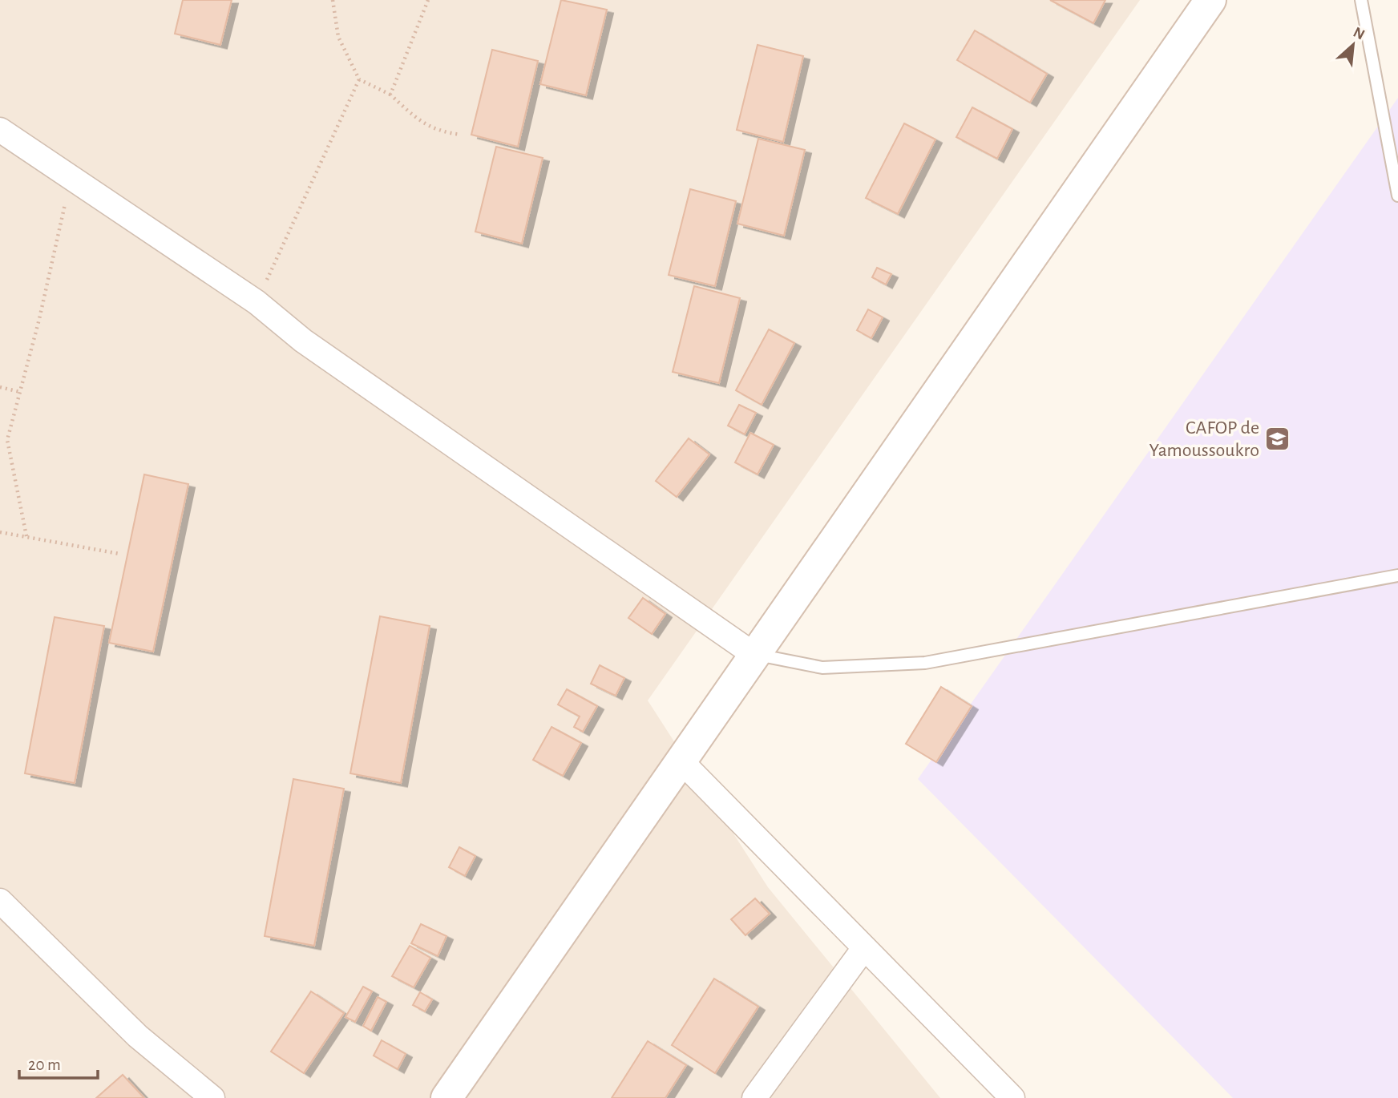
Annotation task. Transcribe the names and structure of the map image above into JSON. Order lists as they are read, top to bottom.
{
  "places": {
    "school or university": ["CAFOP de Yamoussoukro"]
  },
  "scale_bar": "20 m",
  "north": "top right"
}
